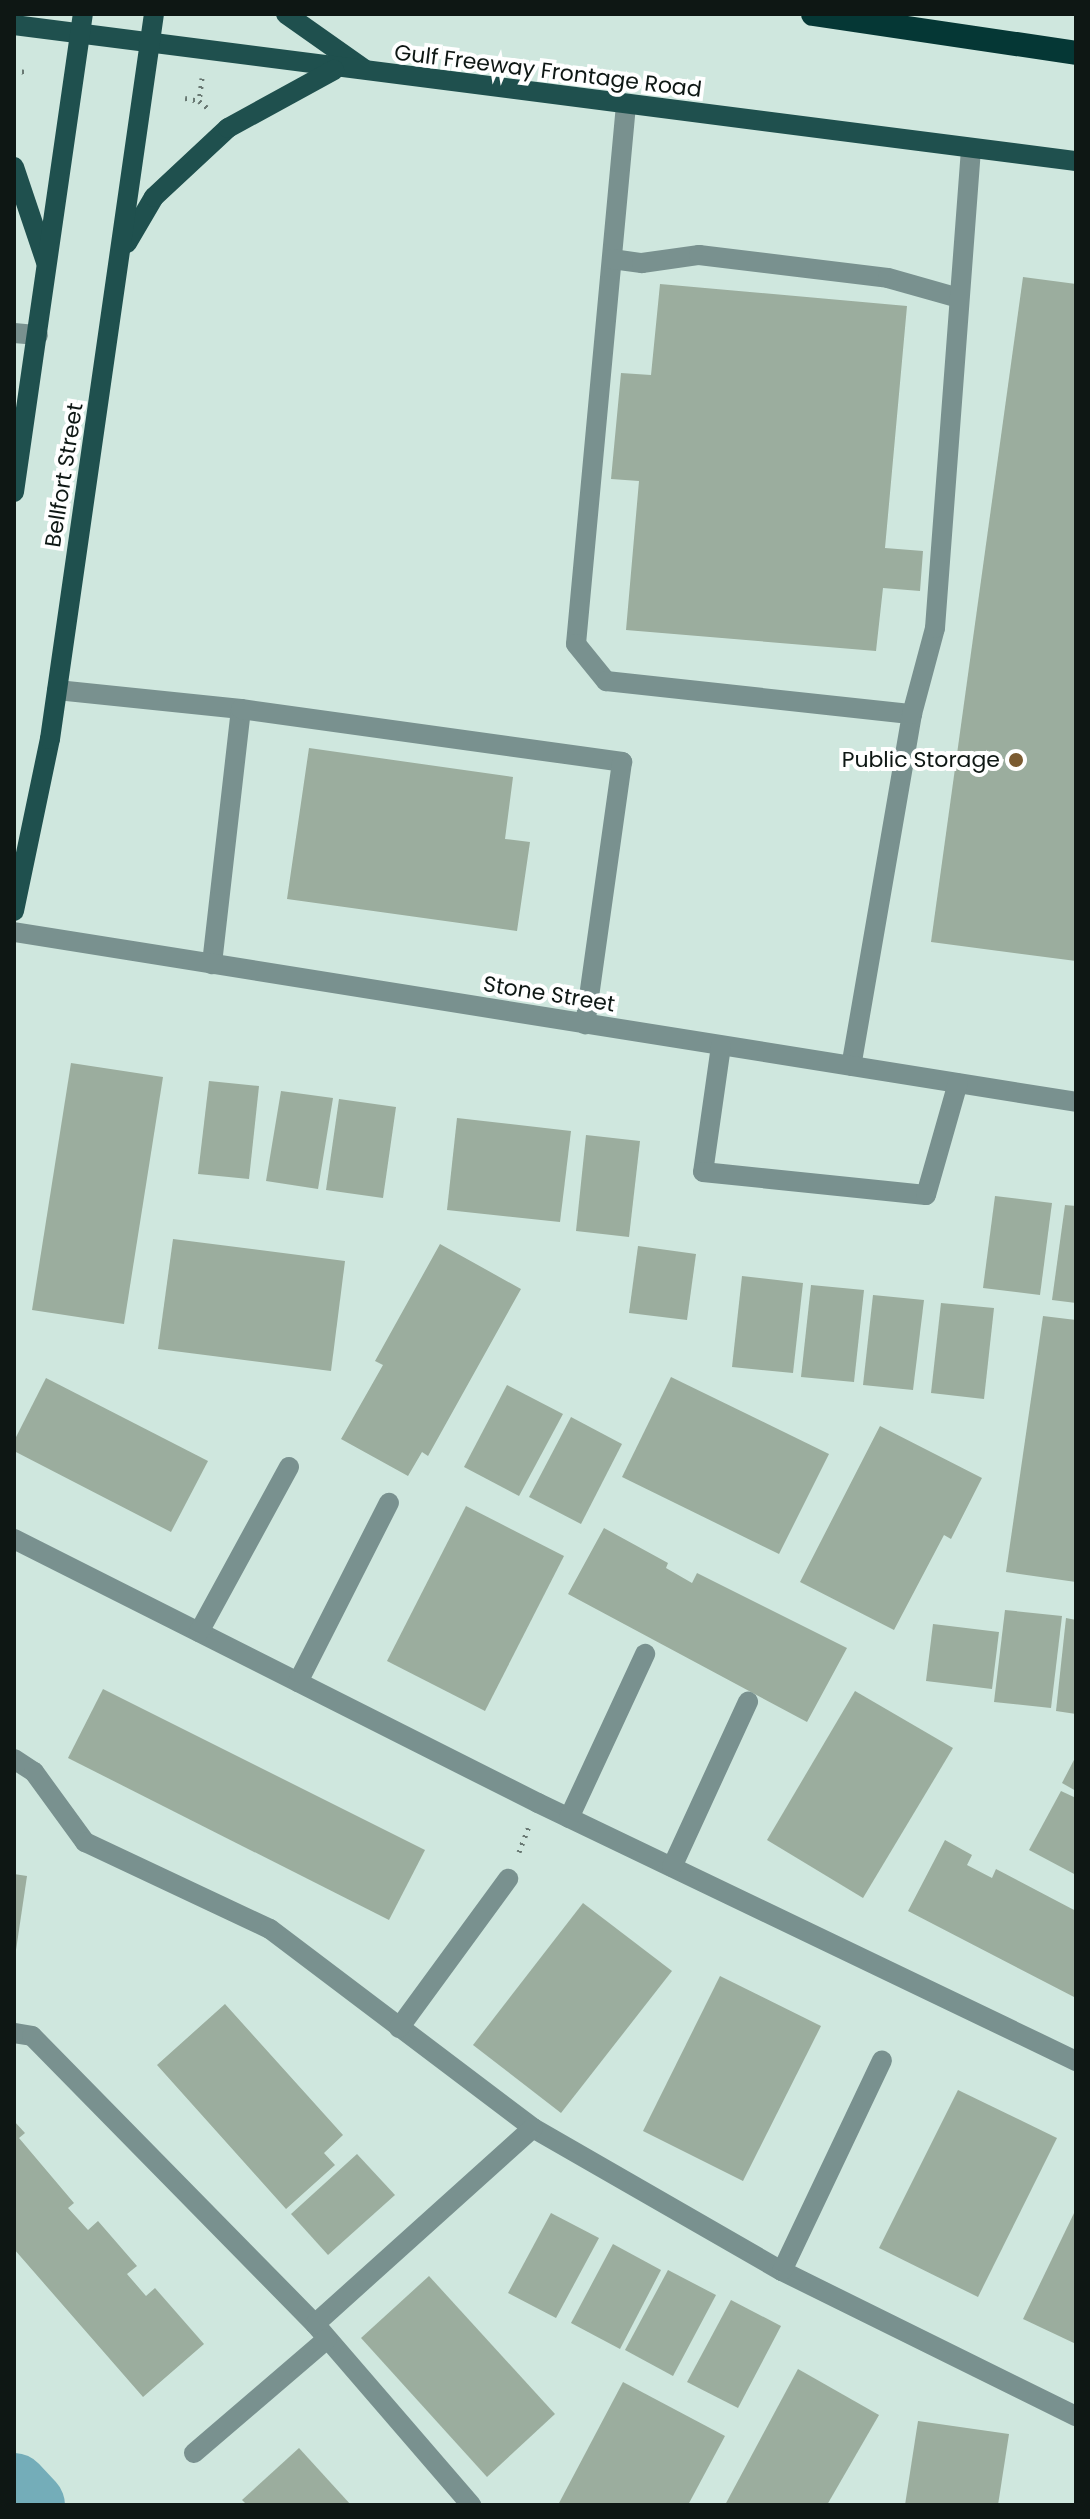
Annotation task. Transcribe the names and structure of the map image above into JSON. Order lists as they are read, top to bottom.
{
  "streets": {
    "main road": ["Gulf Freeway Frontage Road", "Bellfort Street"],
    "street": ["Stone Street"]
  },
  "crossings": [
    ["Gulf Freeway Frontage Road", "Bellfort Street"]
  ],
  "places": ["Public Storage"]
}
